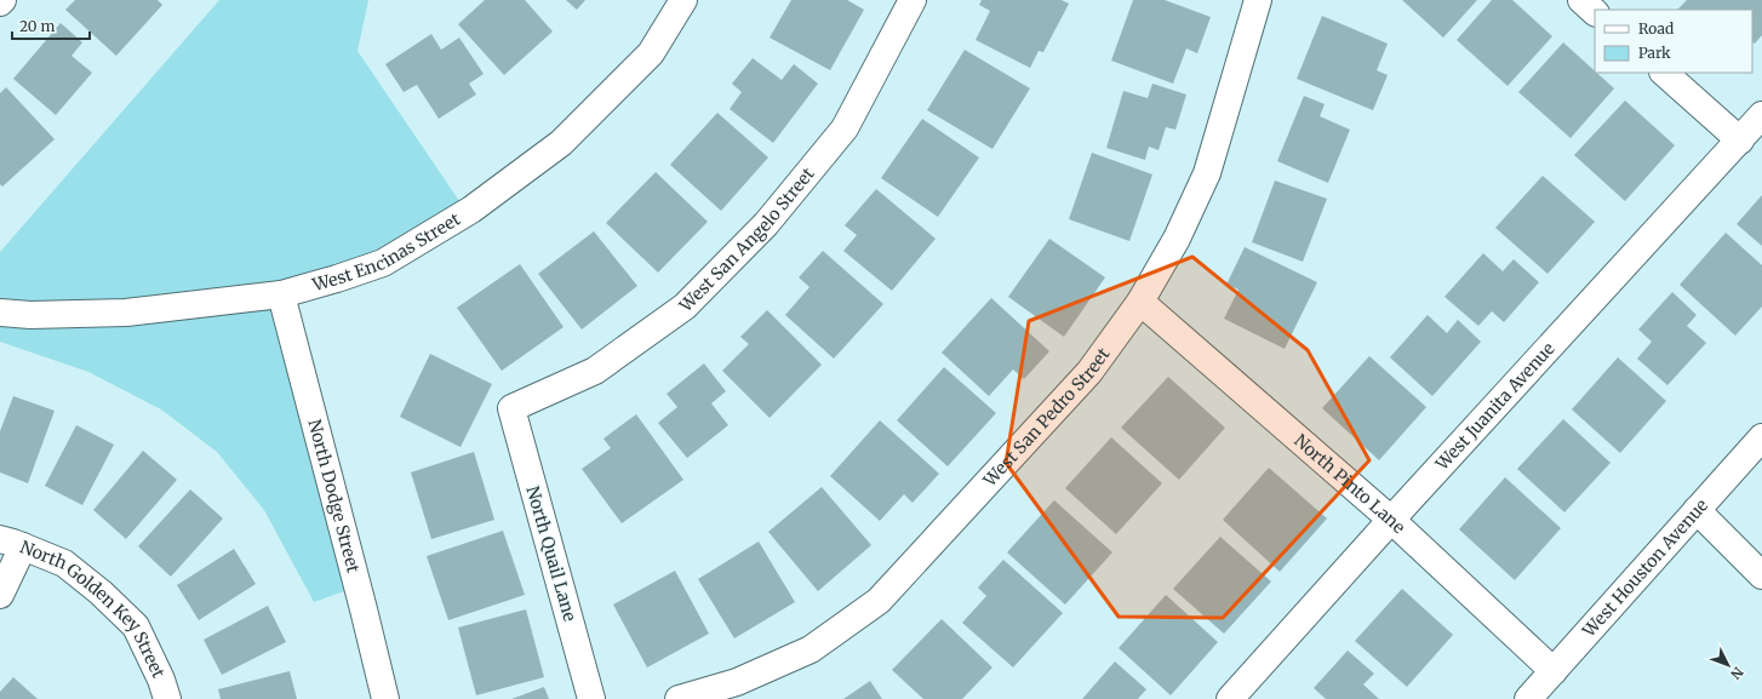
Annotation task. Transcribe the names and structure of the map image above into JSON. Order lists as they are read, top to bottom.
{
  "streets": {
    "street": [
      "West San Angelo Street",
      "West Encinas Street",
      "West Juanita Avenue",
      "West San Pedro Street",
      "North Pinto Lane",
      "North Dodge Street",
      "North Quail Lane",
      "West Houston Avenue",
      "North Golden Key Street"
    ]
  },
  "crossings": [
    ["West San Angelo Street", "North Quail Lane"],
    ["West Encinas Street", "North Dodge Street"],
    ["West Juanita Avenue", "North Pinto Lane"],
    ["West San Pedro Street", "North Pinto Lane"],
    ["North Pinto Lane", "West Houston Avenue"]
  ],
  "legend": ["Road", "Park"],
  "scale_bar": "20 m",
  "north": "bottom right"
}
